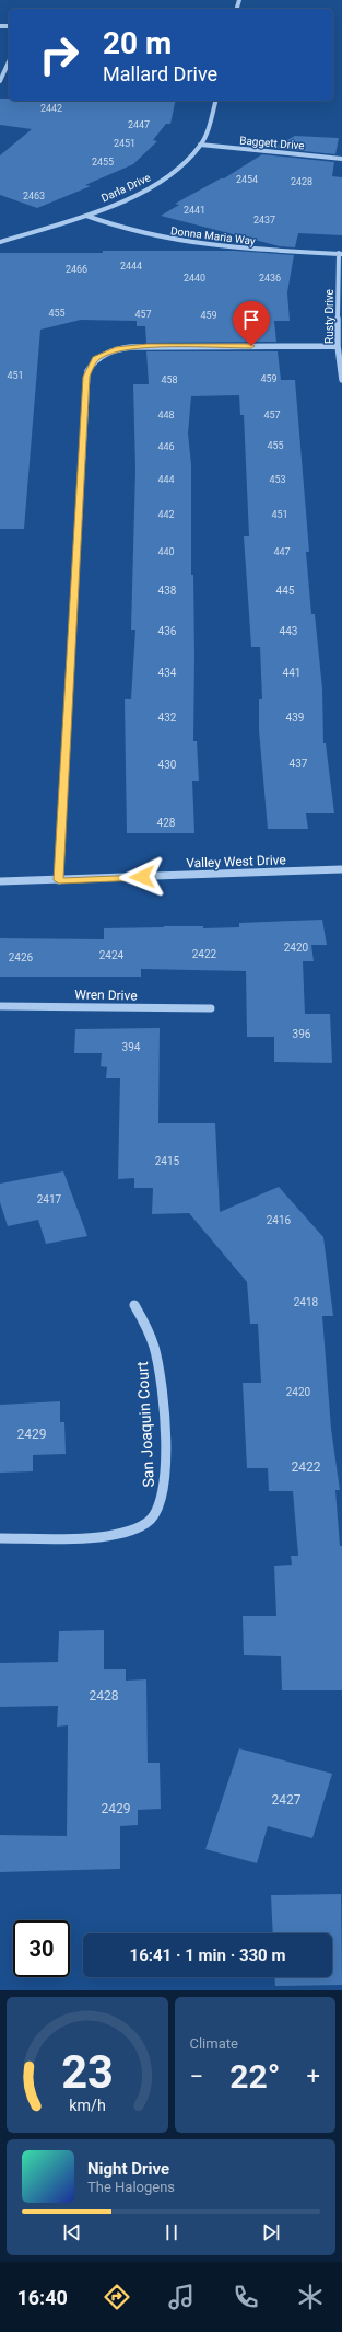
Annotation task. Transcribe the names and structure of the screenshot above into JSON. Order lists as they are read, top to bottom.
{
  "streets": {
    "street": [
      "Baggett Drive",
      "Darla Drive",
      "Donna Maria Way",
      "Rusty Drive",
      "Valley West Drive",
      "Wren Drive",
      "San Joaquin Court"
    ]
  },
  "crossings": [
    ["Baggett Drive", "Darla Drive"],
    ["Darla Drive", "Donna Maria Way"],
    ["Donna Maria Way", "Rusty Drive"]
  ],
  "house_numbers": [
    "2442",
    "2447",
    "2451",
    "2455",
    "2454",
    "2428",
    "2463",
    "2441",
    "2437",
    "2444",
    "2466",
    "2440",
    "2436",
    "455",
    "457",
    "459",
    "451",
    "459",
    "458",
    "448",
    "457",
    "455",
    "446",
    "444",
    "453",
    "442",
    "451",
    "440",
    "447",
    "438",
    "445",
    "436",
    "443",
    "434",
    "441",
    "432",
    "439",
    "437",
    "430",
    "428",
    "2420",
    "2422",
    "2424",
    "2426",
    "396",
    "394",
    "2415",
    "2417",
    "2416",
    "2418",
    "2420",
    "2429",
    "2422",
    "2428",
    "2427",
    "2429"
  ],
  "page": {
    "turn": ["20 m", "Mallard Drive"],
    "limit": "30",
    "trip": "16:41 · 1 min · 330 m",
    "tile": "Climate",
    "heat": ["−", "22°", "+"],
    "song": ["Night Drive", "The Halogens"],
    "tabs": "16:40",
    "gauge": ["23", "km/h"]
  }
}
